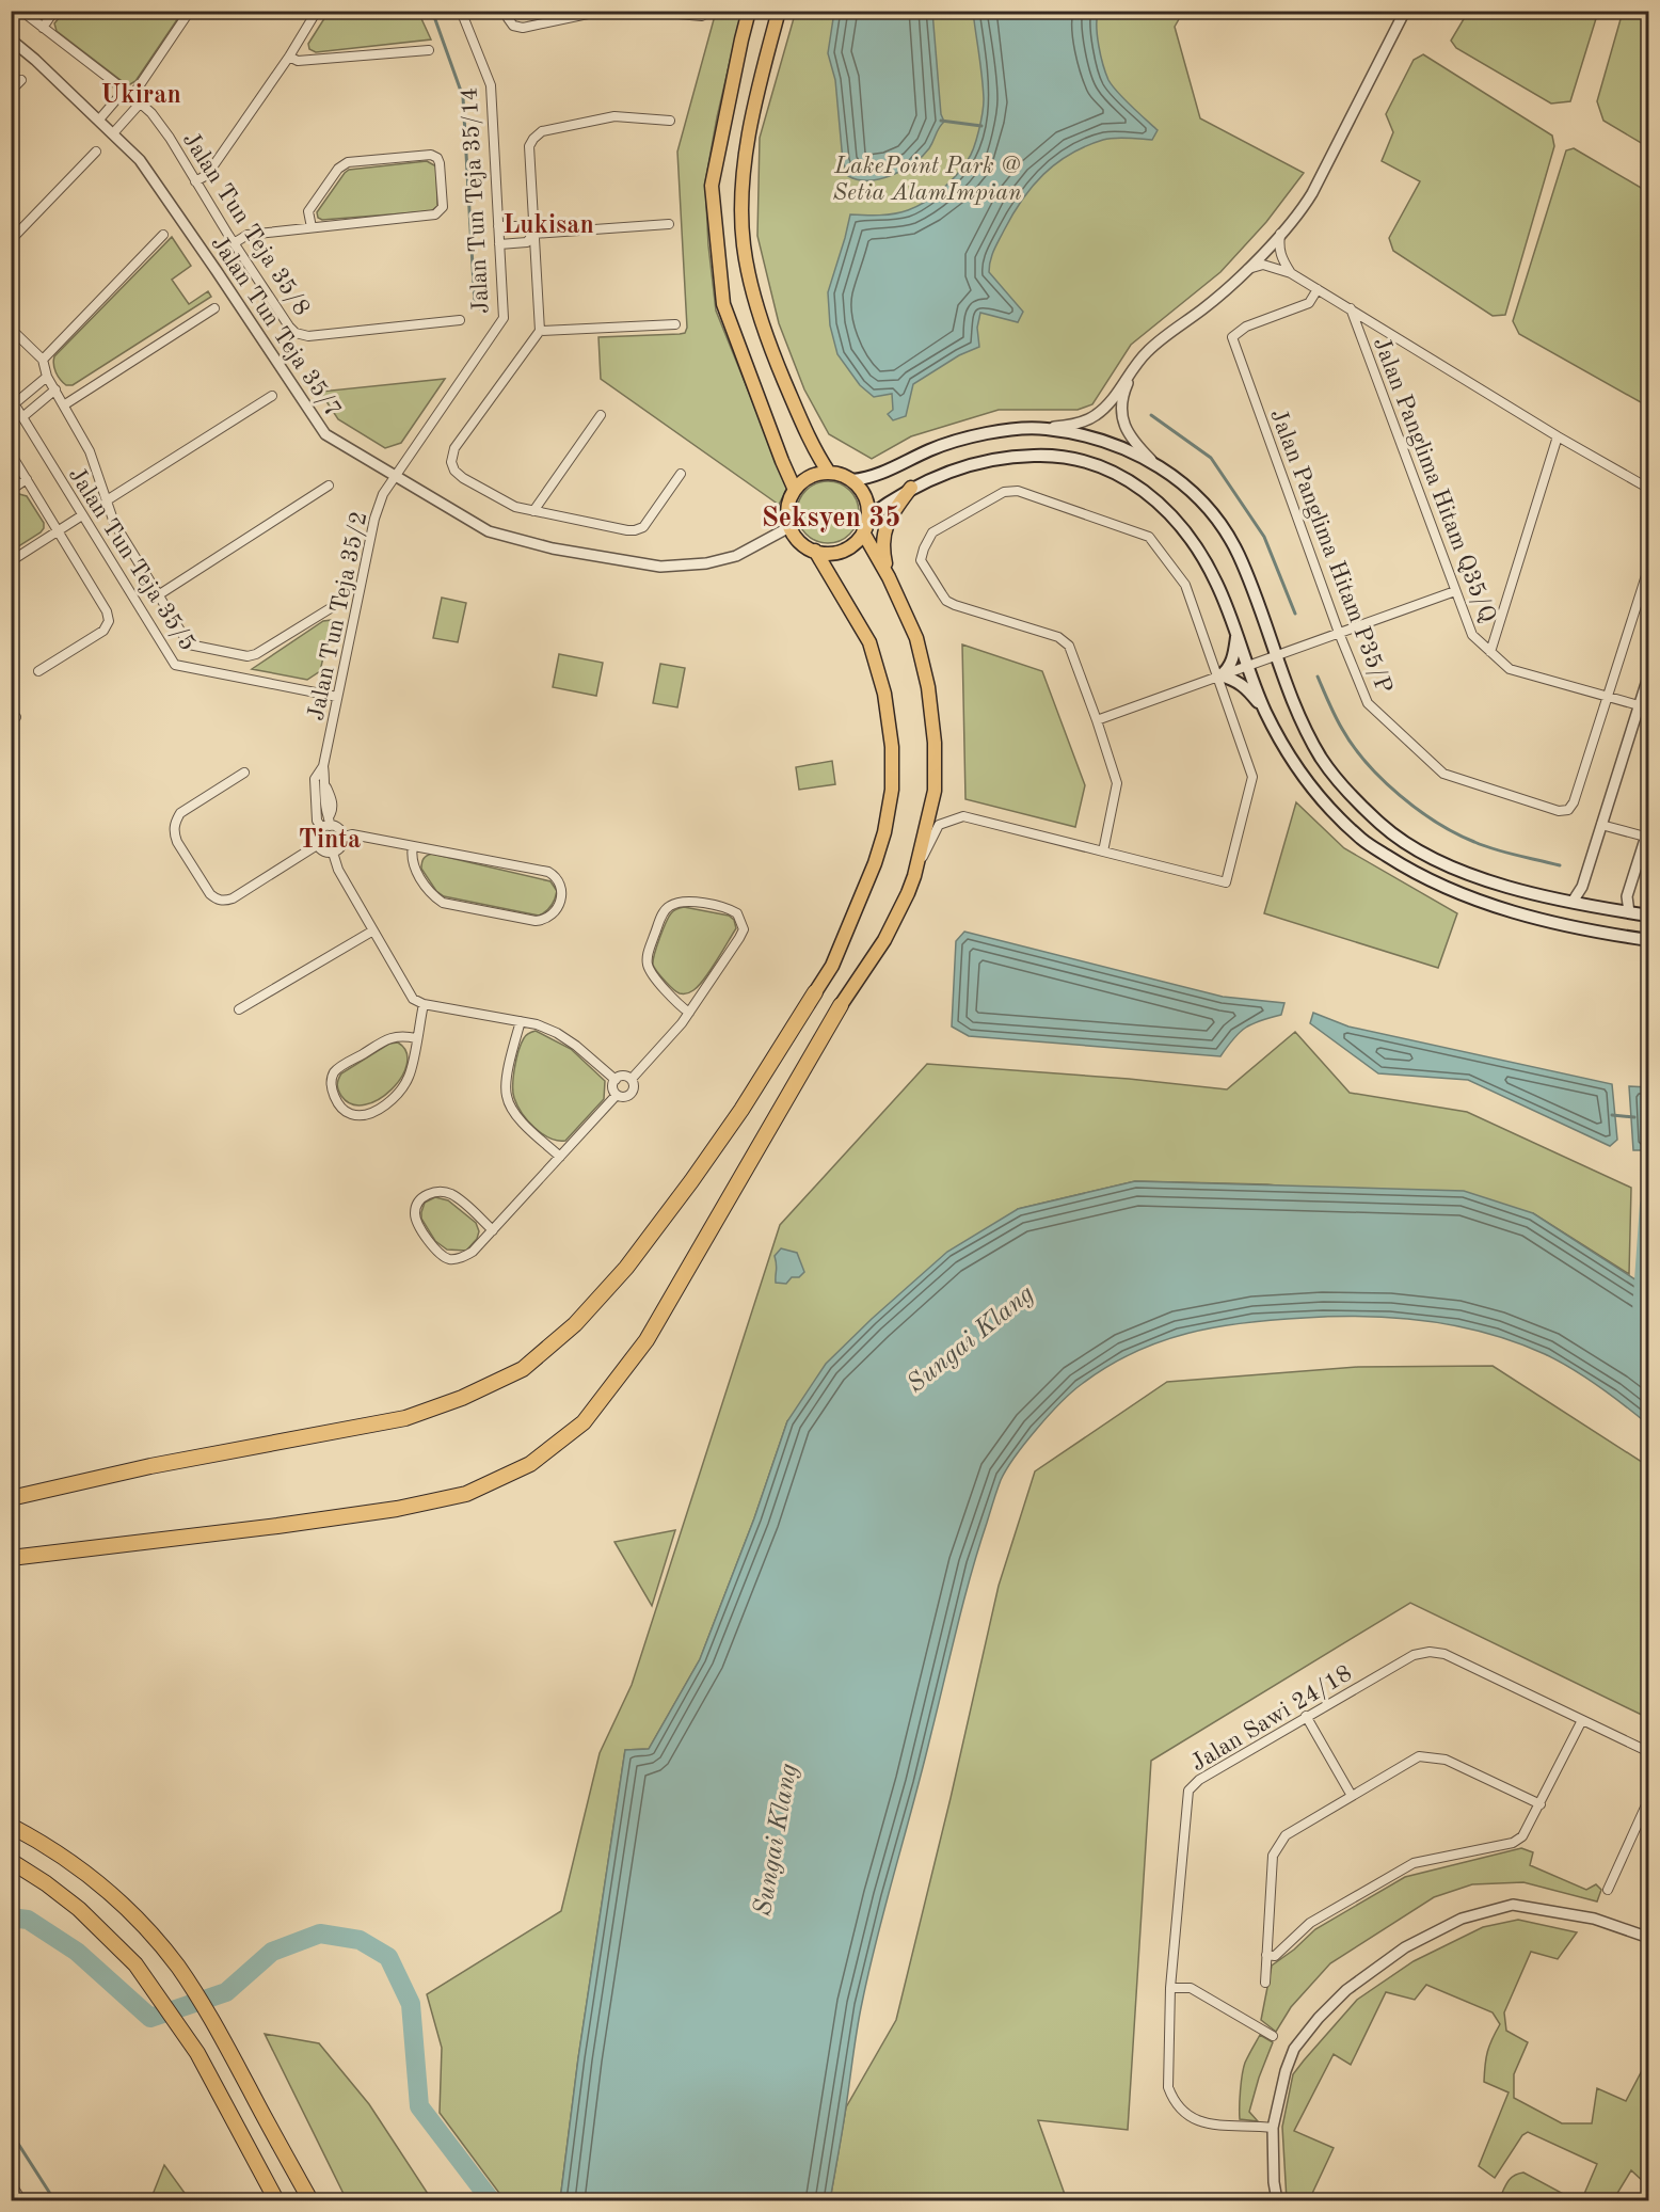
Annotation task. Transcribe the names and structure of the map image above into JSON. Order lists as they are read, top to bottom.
{
  "streets": {
    "street": [
      "Jalan Tun Teja 35/14",
      "Jalan Tun Teja 35/8",
      "Jalan Tun Teja 35/7",
      "Jalan Panglima Hitam Q35/Q",
      "Jalan Panglima Hitam P35/P",
      "Jalan Tun Teja 35/5",
      "Jalan Tun Teja 35/2",
      "Jalan Sawi 24/18"
    ]
  },
  "crossings": [
    ["Jalan Tun Teja 35/14", "Jalan Tun Teja 35/7"],
    ["Jalan Tun Teja 35/14", "Jalan Tun Teja 35/2"],
    ["Jalan Tun Teja 35/7", "Jalan Tun Teja 35/2"],
    ["Jalan Panglima Hitam Q35/Q", "Jalan Panglima Hitam P35/P"],
    ["Jalan Tun Teja 35/5", "Jalan Tun Teja 35/2"]
  ],
  "districts": [
    "Ukiran",
    "Lukisan",
    "Seksyen 35",
    "Tinta"
  ],
  "water": ["Sungai Klang"],
  "parks": ["LakePoint Park @ Setia AlamImpian"]
}
